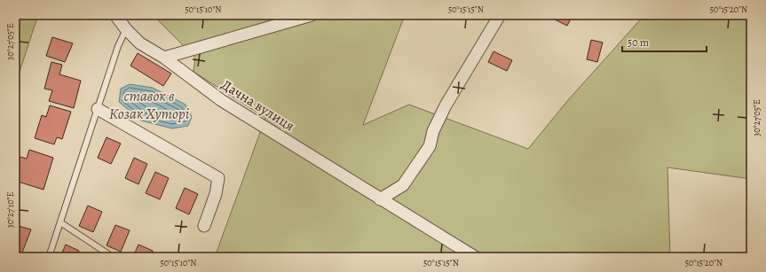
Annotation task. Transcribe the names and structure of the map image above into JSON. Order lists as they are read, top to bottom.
{
  "streets": {
    "street": ["Дачна вулиця"]
  },
  "water": ["ставок в Козак Хуторі"],
  "scale_bar": "50 m",
  "coordinates": [
    "50°15'10\"N",
    "50°15'15\"N",
    "50°15'20\"N",
    "30°27'05\"E",
    "30°27'10\"E"
  ]
}
